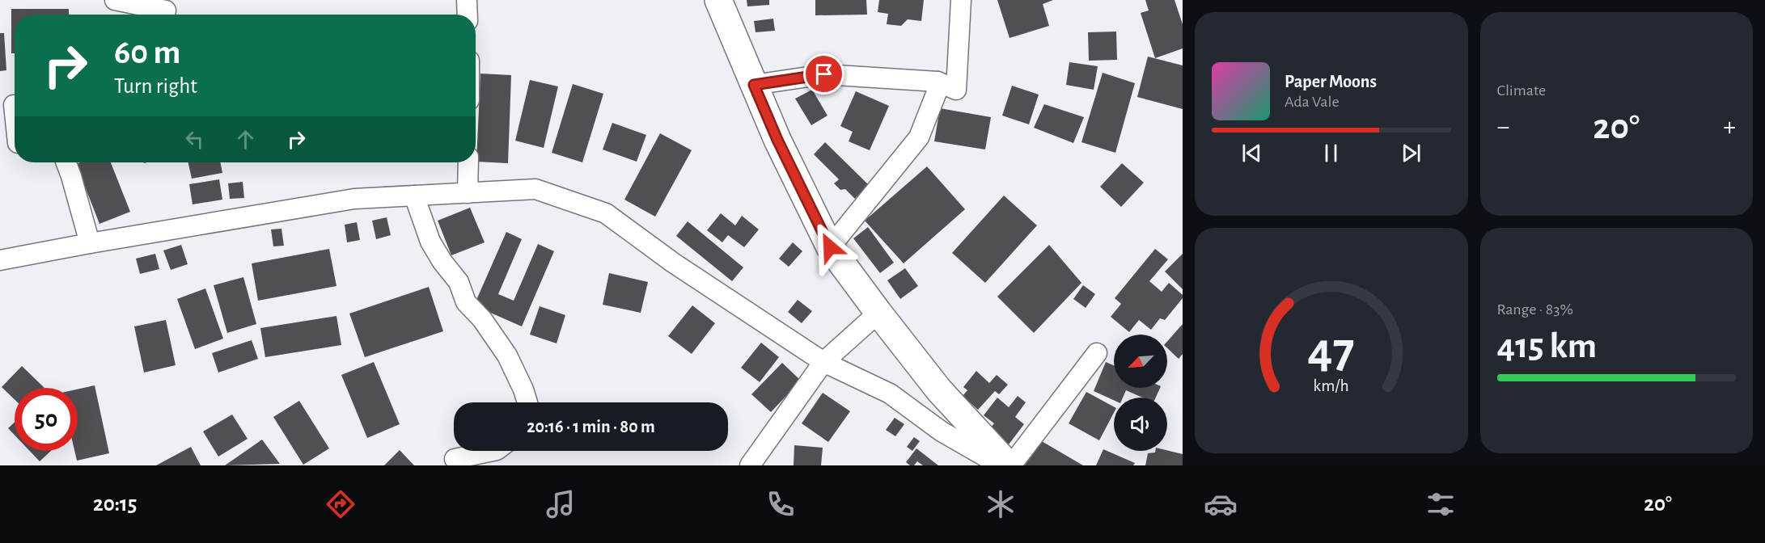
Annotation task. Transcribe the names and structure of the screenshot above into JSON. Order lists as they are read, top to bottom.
{
  "north": "bottom left",
  "page": {
    "tile": [
      "Climate",
      ["Range · 83%", "415 km"]
    ],
    "turn": ["60 m", "Turn right"],
    "song": ["Paper Moons", "Ada Vale"],
    "heat": ["−", "20°", "+"],
    "limit": "50",
    "trip": "20:16 · 1 min · 80 m",
    "tabs": ["20:15", "20°"],
    "gauge": ["47", "km/h"]
  }
}
